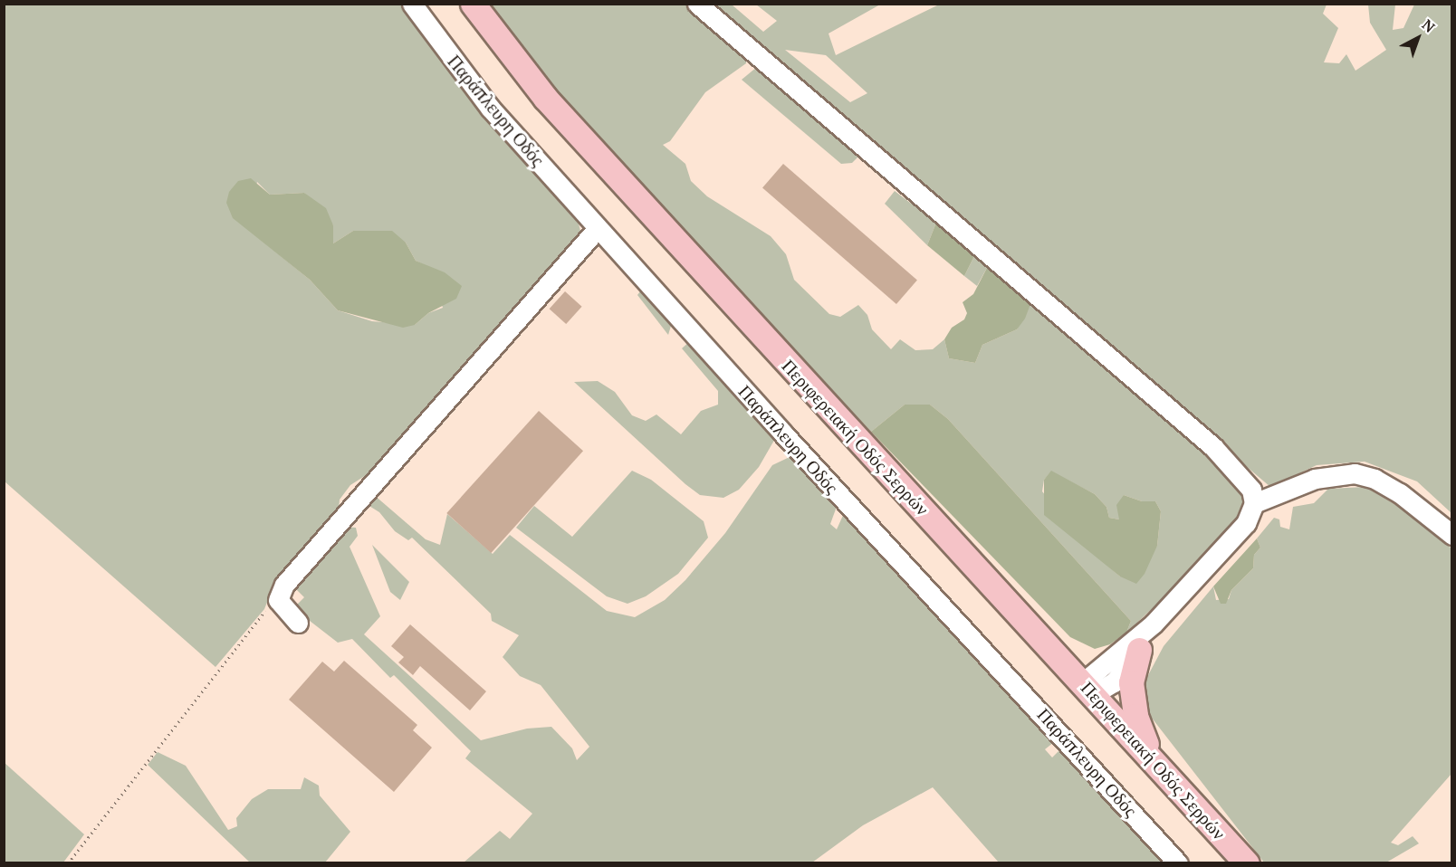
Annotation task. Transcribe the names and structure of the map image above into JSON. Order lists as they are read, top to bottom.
{
  "streets": {
    "main road": ["Περιφερειακή Οδός Σερρών"],
    "street": ["Παράπλευρη Οδός"]
  },
  "north": "top right"
}
